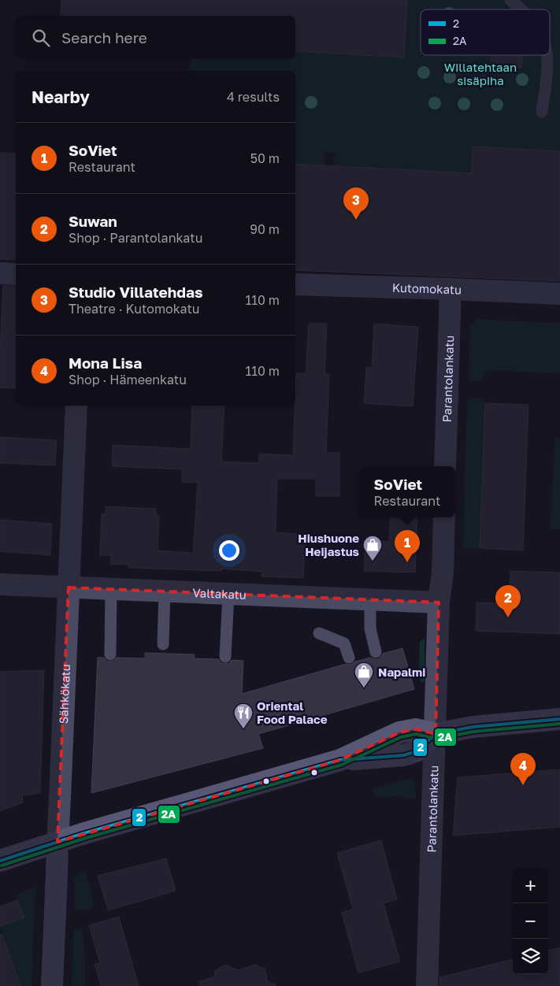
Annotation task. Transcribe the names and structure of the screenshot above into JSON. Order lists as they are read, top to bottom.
{
  "streets": {
    "main road": ["Sähkökatu"],
    "street": ["Kutomokatu", "Parantolankatu", "Valtakatu"]
  },
  "crossings": [
    ["Kutomokatu", "Parantolankatu"],
    ["Parantolankatu", "Valtakatu"],
    ["Valtakatu", "Sähkökatu"]
  ],
  "parks": ["Willatehtaan sisäpiha"],
  "places": {
    "shop": ["Hiushuone Heijastus", "Napalmi"],
    "restaurant": ["Oriental Food Palace"]
  },
  "lines": ["transit line 2", "transit line 2A"],
  "legend": ["2", "2A"],
  "page": {
    "search": "Search here",
    "heading": ["Nearby", "4 results"],
    "list": [
      {
        "mark": "1",
        "name": "SoViet",
        "note": "Restaurant",
        "value": "50 m"
      },
      {
        "mark": "2",
        "name": "Suwan",
        "note": "Shop · Parantolankatu",
        "value": "90 m"
      },
      {
        "mark": "3",
        "name": "Studio Villatehdas",
        "note": "Theatre · Kutomokatu",
        "value": "110 m"
      },
      {
        "mark": "4",
        "name": "Mona Lisa",
        "note": "Shop · Hämeenkatu",
        "value": "110 m"
      }
    ],
    "pins": [
      "3",
      "1",
      "2",
      "4"
    ],
    "popup": ["SoViet", "Restaurant"],
    "map_buttons": ["+", "−"]
  }
}
